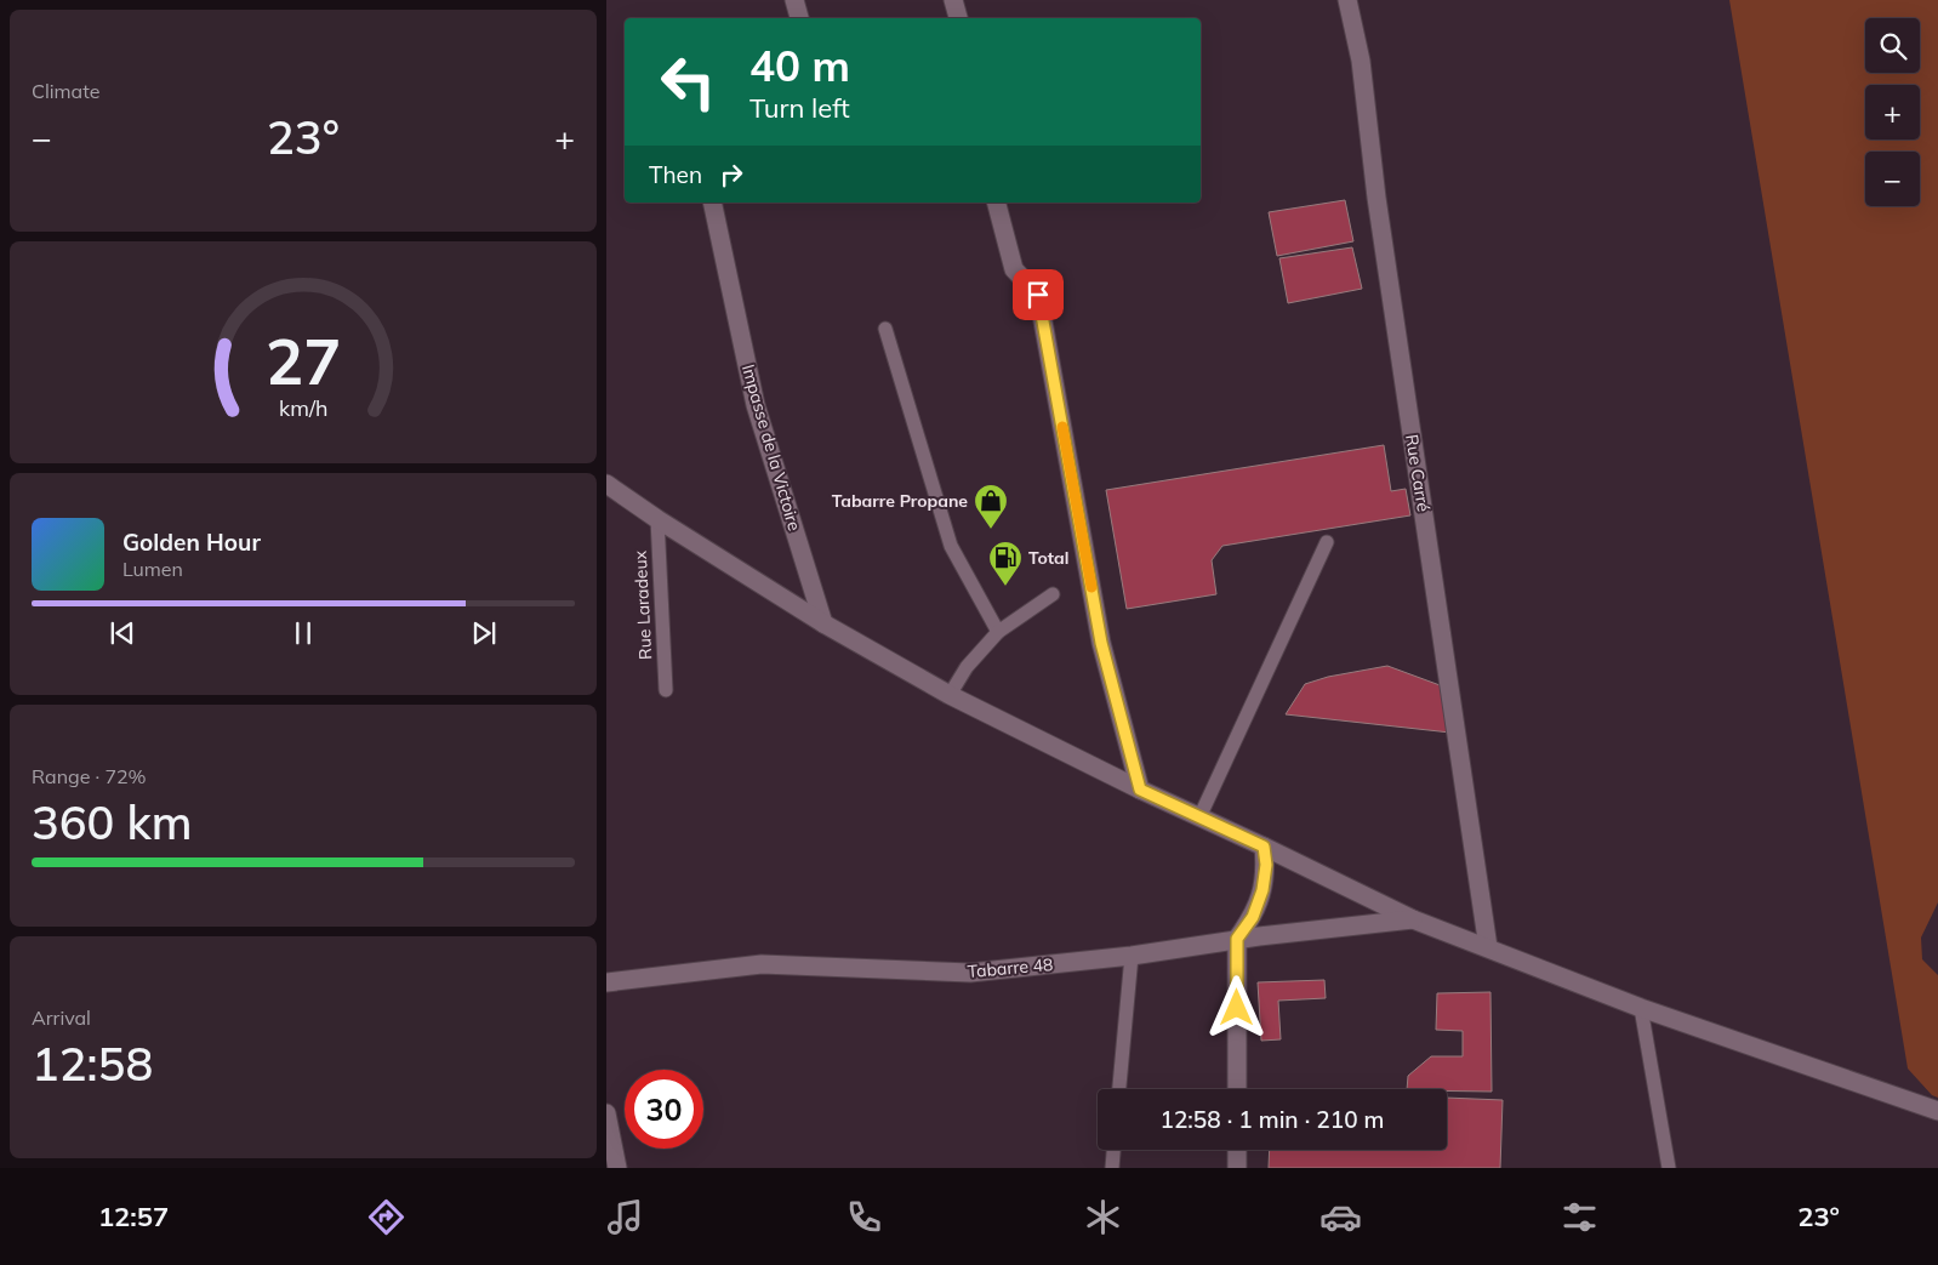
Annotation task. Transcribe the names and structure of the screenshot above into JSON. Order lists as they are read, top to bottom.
{
  "streets": {
    "street": ["Impasse de la Victoire", "Rue Carré", "Tabarre 48"],
    "lane": ["Rue Laradeux"]
  },
  "places": {
    "shop": ["Tabarre Propane"],
    "fuel station": ["Total"]
  },
  "page": {
    "tile": [
      "Climate",
      ["Range · 72%", "360 km"],
      ["Arrival", "12:58"]
    ],
    "map_buttons": ["+", "−"],
    "turn": ["40 m", "Turn left"],
    "heat": ["−", "23°", "+"],
    "then": "Then",
    "song": ["Golden Hour", "Lumen"],
    "limit": "30",
    "trip": "12:58 · 1 min · 210 m",
    "tabs": ["12:57", "23°"],
    "gauge": ["27", "km/h"]
  }
}
